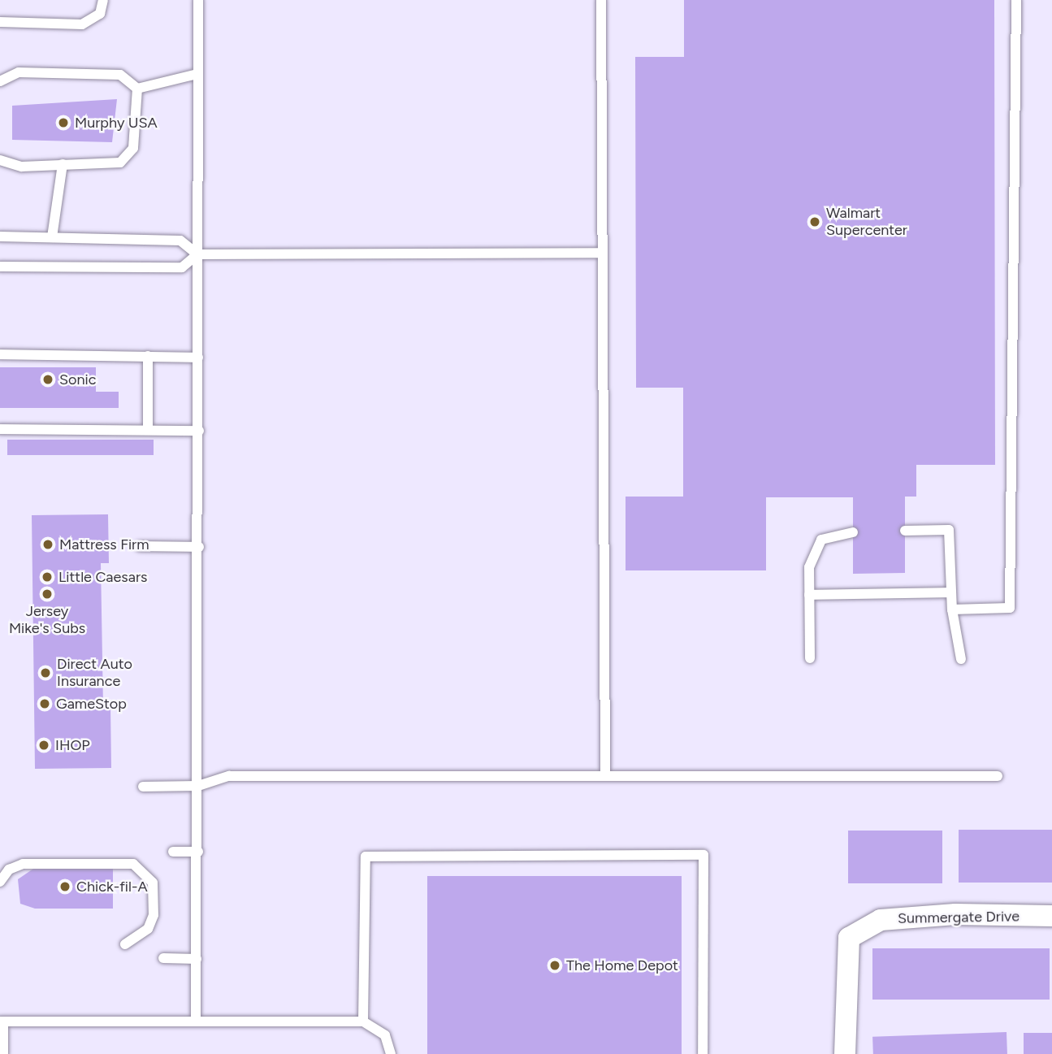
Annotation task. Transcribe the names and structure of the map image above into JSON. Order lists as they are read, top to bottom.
{
  "streets": {
    "street": ["Summergate Drive"]
  },
  "places": [
    "Murphy USA",
    "Walmart Supercenter",
    "Sonic",
    "Mattress Firm",
    "Little Caesars",
    "Jersey Mike's Subs",
    "Direct Auto Insurance",
    "GameStop",
    "IHOP",
    "Chick-fil-A",
    "The Home Depot"
  ]
}
